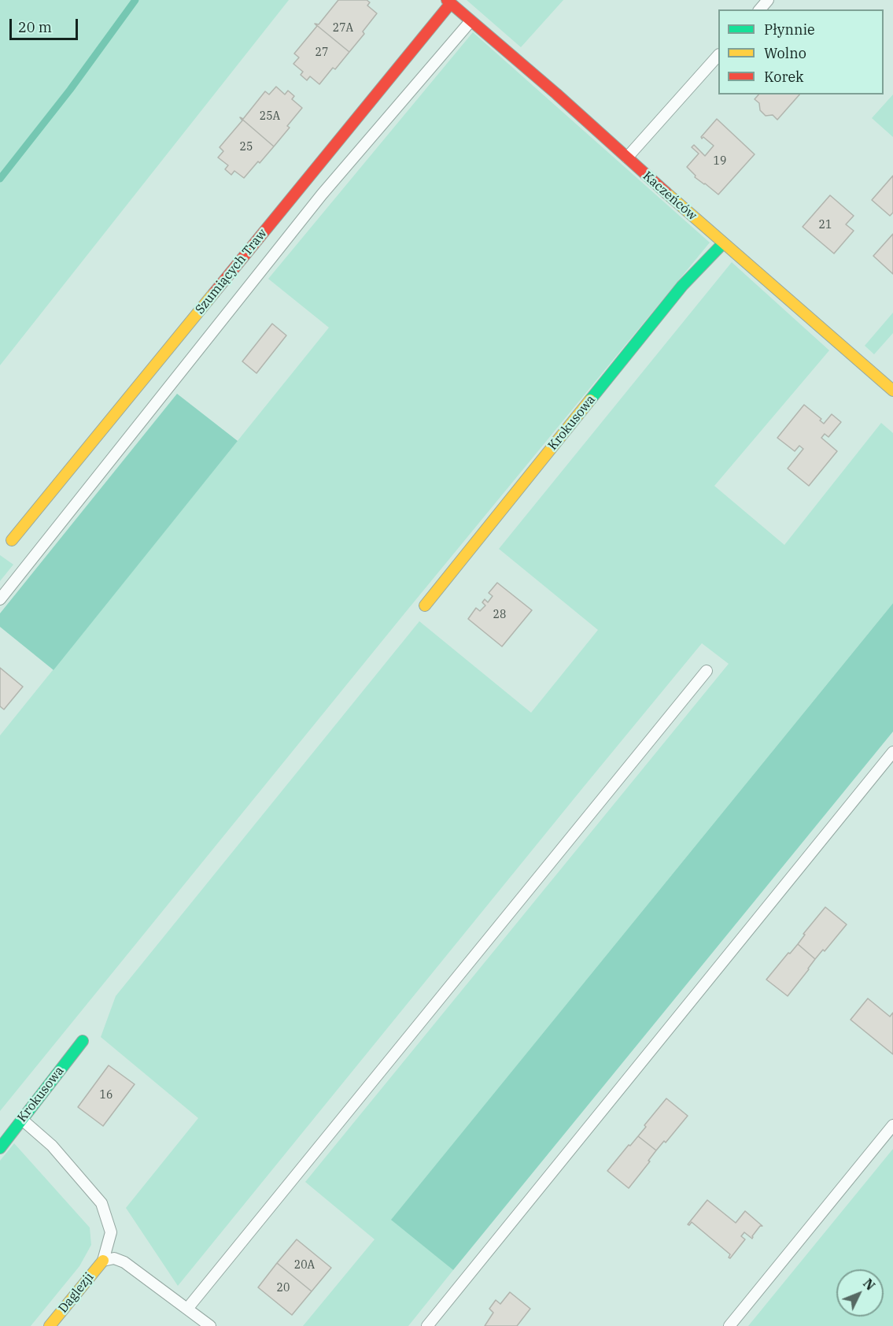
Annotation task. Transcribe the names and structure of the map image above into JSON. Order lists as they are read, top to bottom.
{
  "streets": {
    "street": [
      "Kaczeńców",
      "Szumiących Traw",
      "Krokusowa",
      "Daglezji"
    ]
  },
  "crossings": [
    ["Kaczeńców", "Szumiących Traw"],
    ["Kaczeńców", "Krokusowa"]
  ],
  "house_numbers": [
    "27A",
    "27",
    "25A",
    "25",
    "19",
    "21",
    "28",
    "16",
    "20A",
    "20"
  ],
  "legend": ["Płynnie", "Wolno", "Korek"],
  "scale_bar": "20 m",
  "north": "top right"
}
